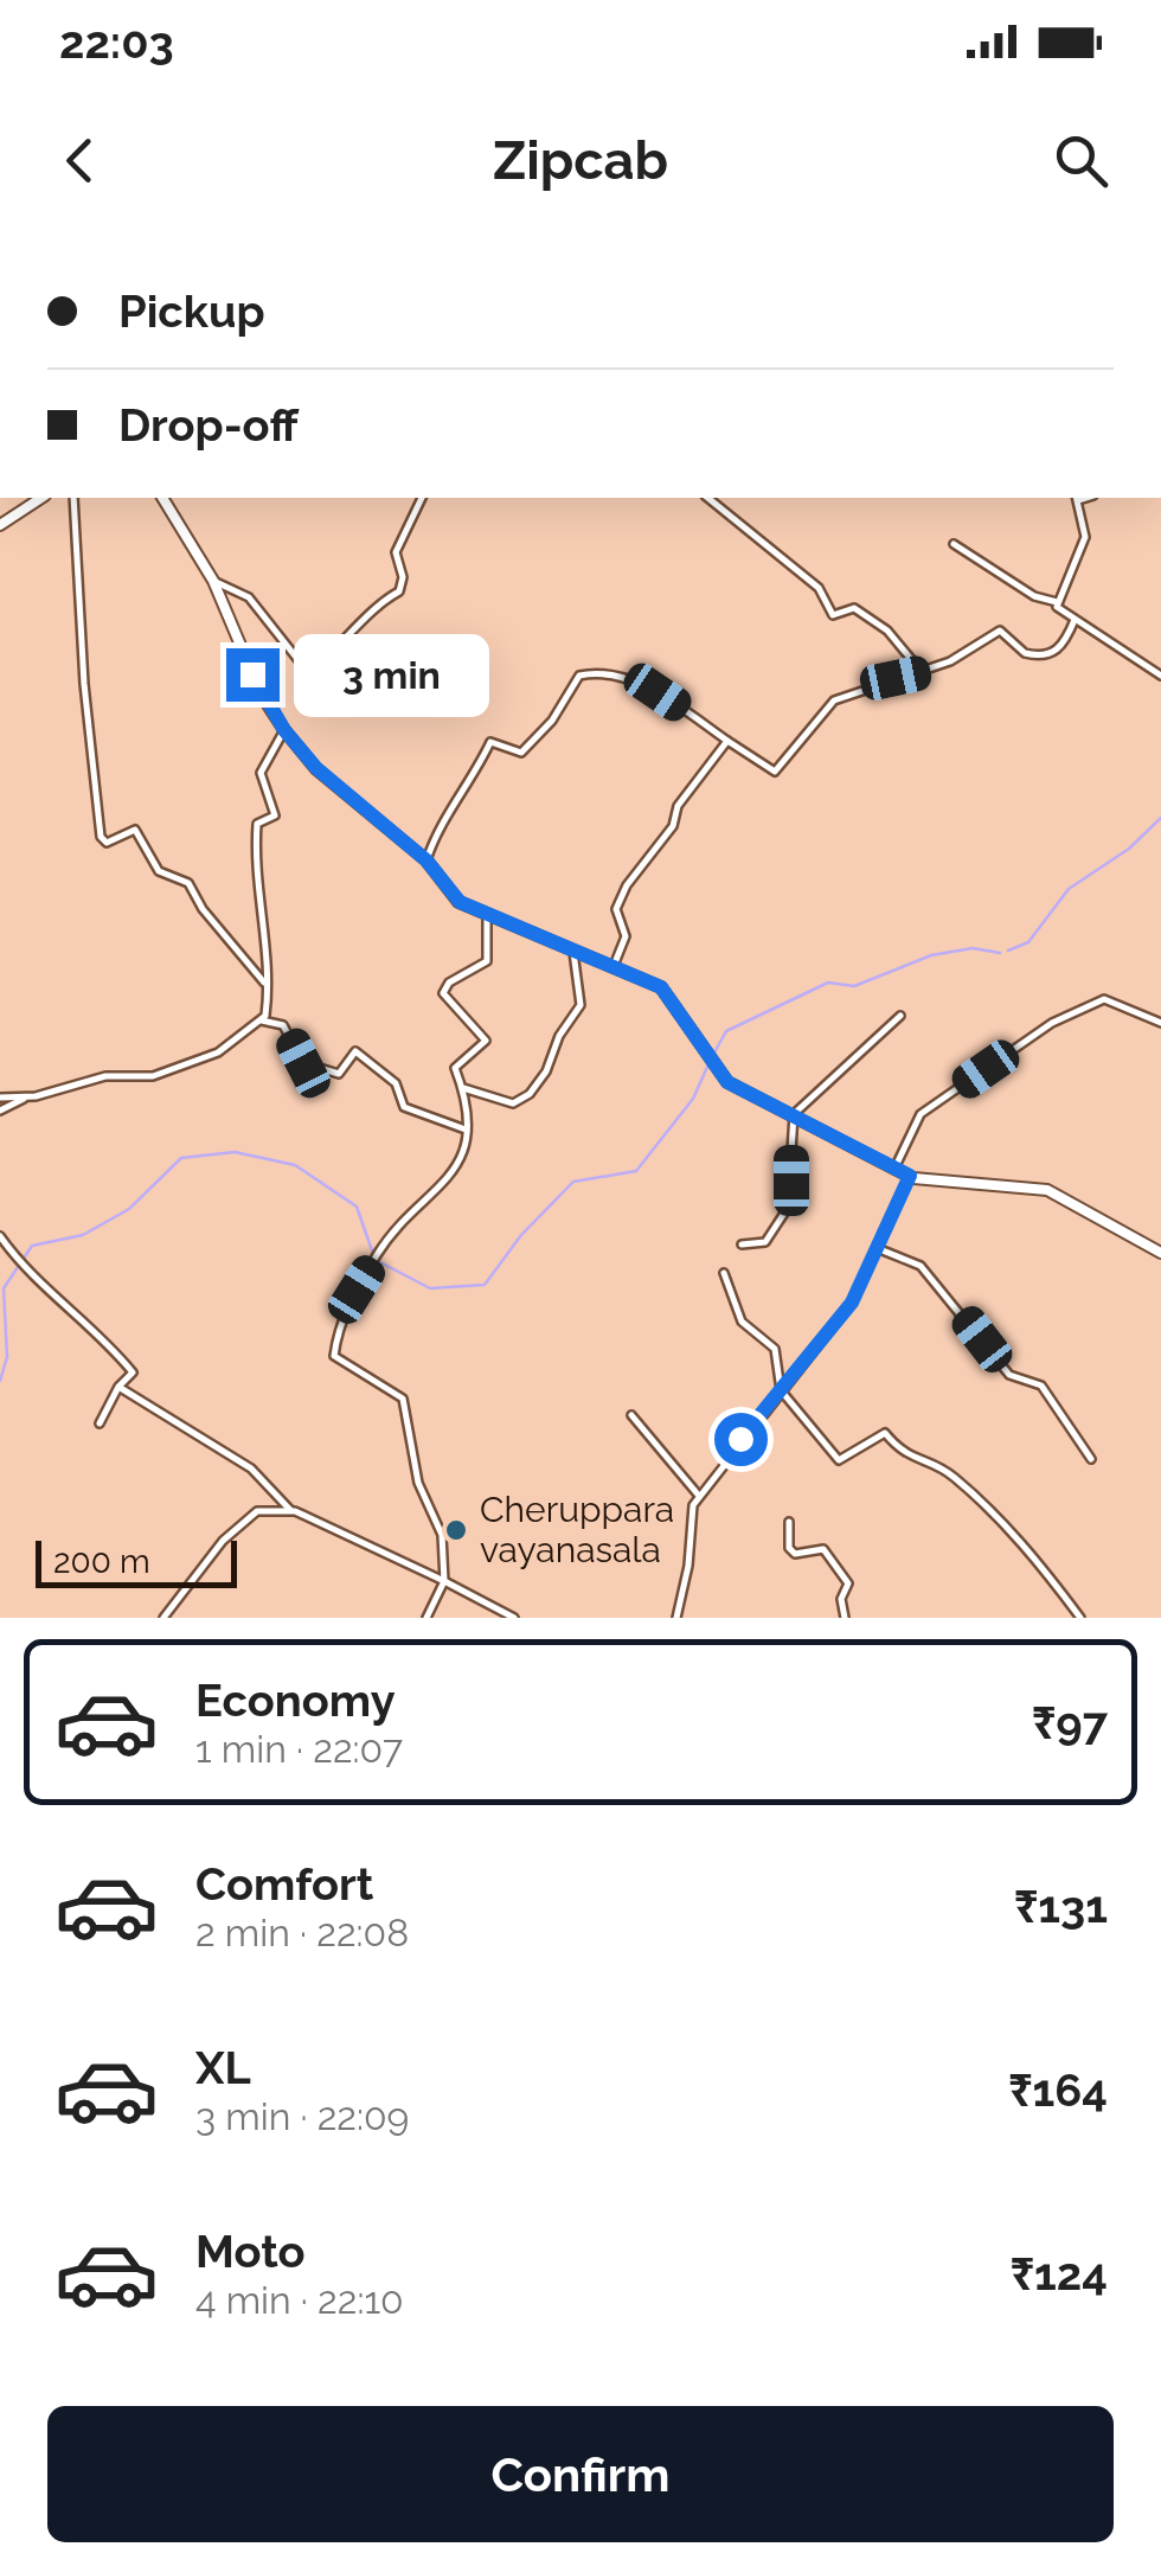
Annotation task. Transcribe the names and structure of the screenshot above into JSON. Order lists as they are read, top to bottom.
{
  "places": ["Cheruppara vayanasala"],
  "scale_bar": "200 m",
  "page": {
    "status": "22:03",
    "header": "Zipcab",
    "banner": ["Pickup", "Drop-off"],
    "bubble": "3 min",
    "scale": "200 m",
    "list": [
      {
        "name": "Economy",
        "note": "1 min · 22:07",
        "value": "₹97"
      },
      {
        "name": "Comfort",
        "note": "2 min · 22:08",
        "value": "₹131"
      },
      {
        "name": "XL",
        "note": "3 min · 22:09",
        "value": "₹164"
      },
      {
        "name": "Moto",
        "note": "4 min · 22:10",
        "value": "₹124"
      }
    ],
    "buttons": "Confirm"
  }
}
